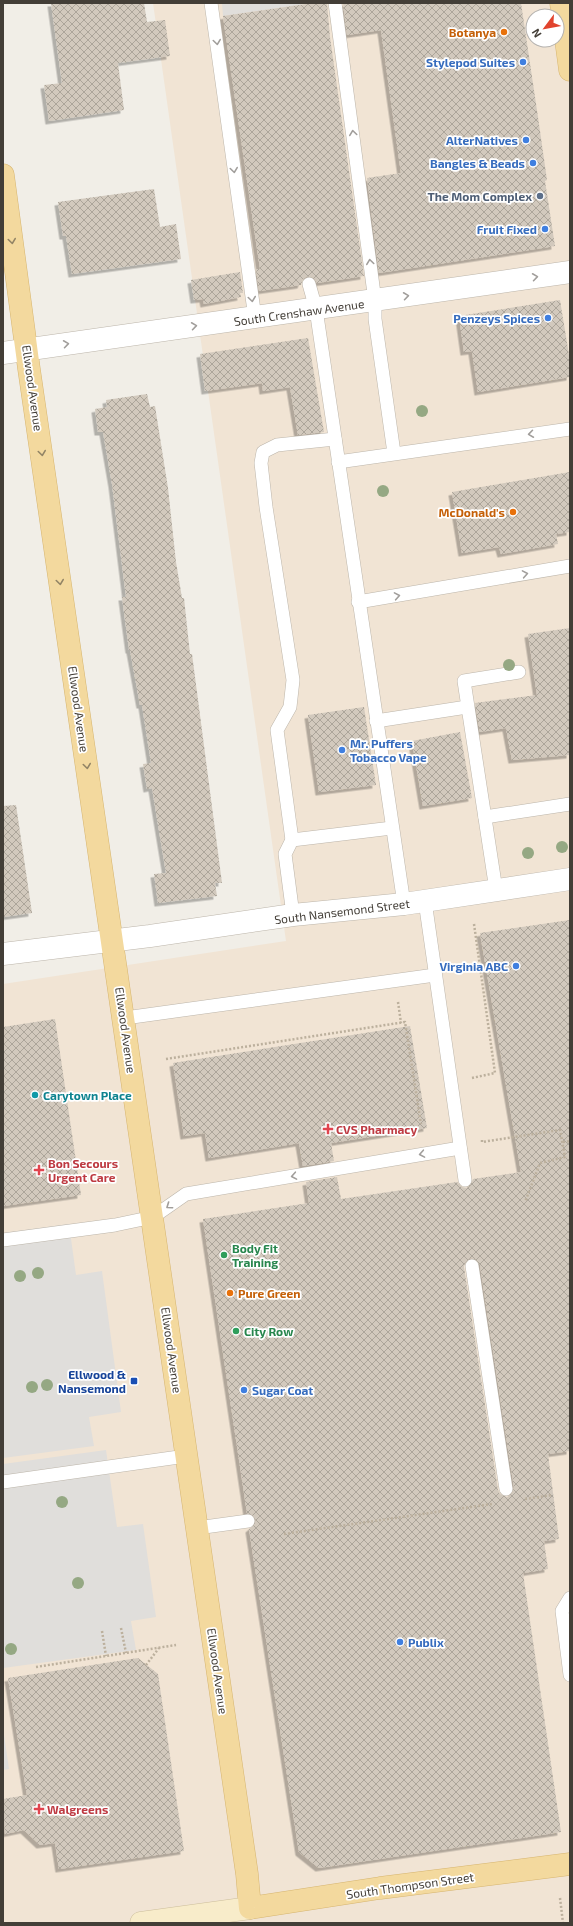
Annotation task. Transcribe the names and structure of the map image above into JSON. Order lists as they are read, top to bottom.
{
  "streets": {
    "main road": ["Ellwood Avenue", "South Thompson Street"],
    "street": ["South Crenshaw Avenue", "South Nansemond Street"]
  },
  "crossings": [
    ["South Crenshaw Avenue", "Ellwood Avenue"],
    ["Ellwood Avenue", "South Nansemond Street"],
    ["Ellwood Avenue", "South Thompson Street"]
  ],
  "one_way": ["South Crenshaw Avenue", "Ellwood Avenue"],
  "places": {
    "other": [
      "Botanya",
      "Stylepod Suites",
      "AlterNatives",
      "Bangles & Beads",
      "The Mom Complex",
      "Fruit Fixed",
      "Penzeys Spices",
      "McDonald's",
      "Mr. Puffers Tobacco Vape",
      "Virginia ABC",
      "Carytown Place",
      "Body Fit Training",
      "Pure Green",
      "City Row",
      "Sugar Coat",
      "Publix"
    ],
    "health": ["CVS Pharmacy", "Bon Secours Urgent Care", "Walgreens"],
    "transit": ["Ellwood & Nansemond"]
  },
  "north": "bottom left"
}
